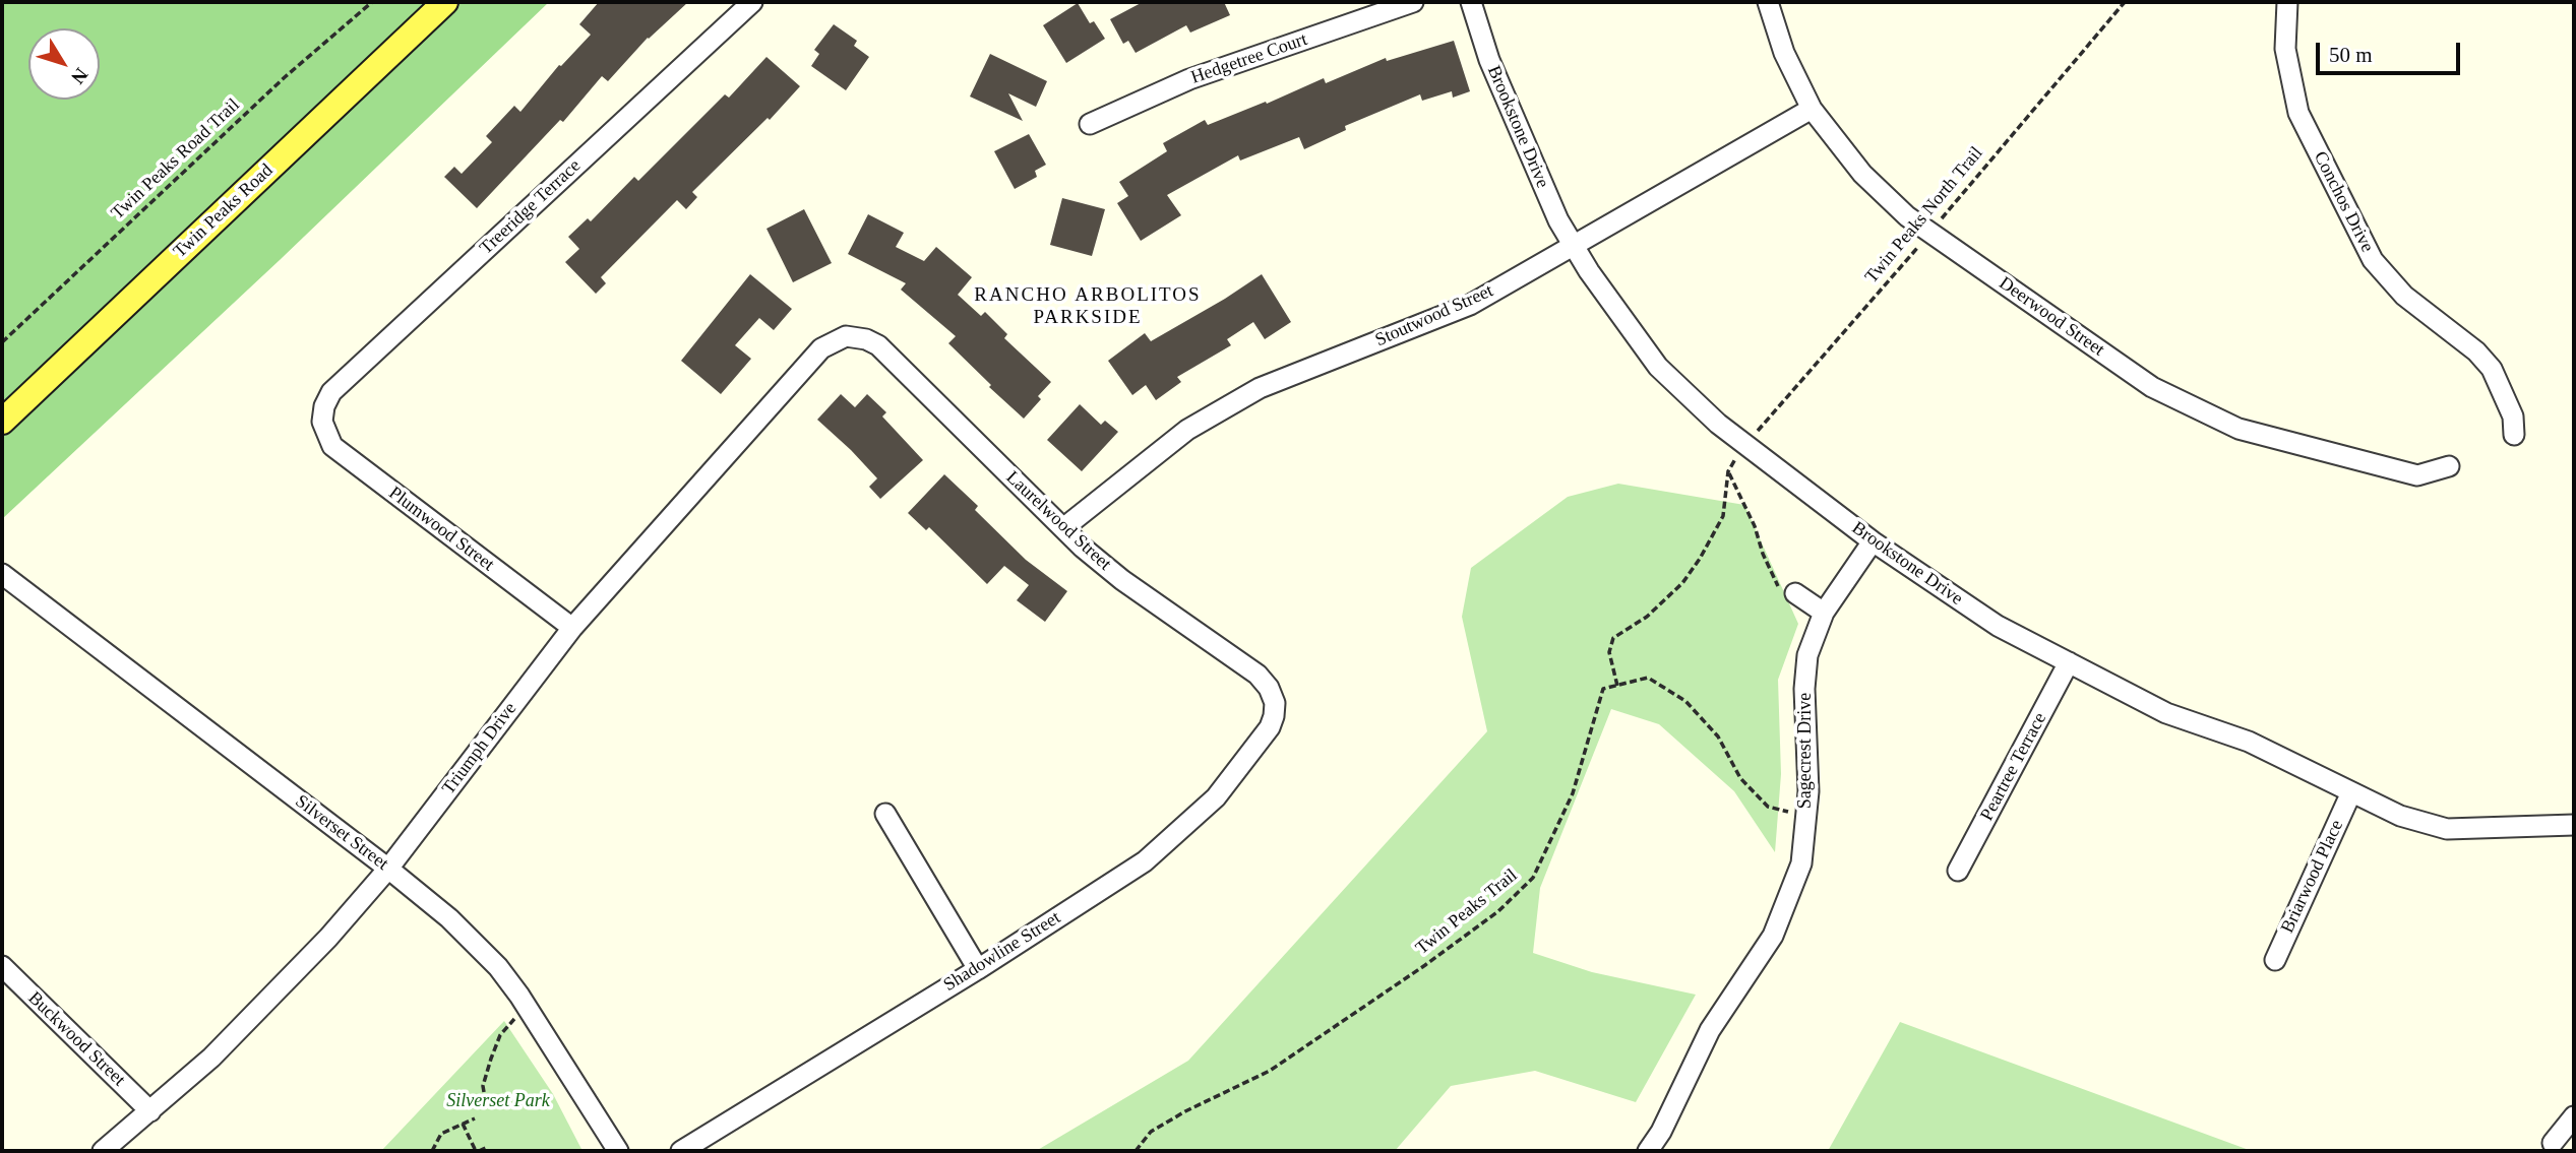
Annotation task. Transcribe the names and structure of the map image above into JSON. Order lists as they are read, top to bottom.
{
  "streets": {
    "main road": ["Twin Peaks Road"],
    "street": [
      "Hedgetree Court",
      "Brookstone Drive",
      "Conchos Drive",
      "Treeridge Terrace",
      "Stoutwood Street",
      "Deerwood Street",
      "Laurelwood Street",
      "Plumwood Street",
      "Triumph Drive",
      "Sagecrest Drive",
      "Peartree Terrace",
      "Silverset Street",
      "Briarwood Place",
      "Shadowline Street",
      "Buckwood Street"
    ],
    "path": ["Twin Peaks Road Trail", "Twin Peaks North Trail", "Twin Peaks Trail"]
  },
  "crossings": [
    ["Brookstone Drive", "Twin Peaks North Trail"],
    ["Brookstone Drive", "Stoutwood Street"],
    ["Brookstone Drive", "Sagecrest Drive"],
    ["Brookstone Drive", "Peartree Terrace"],
    ["Brookstone Drive", "Briarwood Place"],
    ["Treeridge Terrace", "Plumwood Street"],
    ["Twin Peaks North Trail", "Deerwood Street"],
    ["Stoutwood Street", "Deerwood Street"],
    ["Stoutwood Street", "Laurelwood Street"],
    ["Laurelwood Street", "Triumph Drive"],
    ["Laurelwood Street", "Shadowline Street"],
    ["Plumwood Street", "Triumph Drive"],
    ["Triumph Drive", "Silverset Street"],
    ["Triumph Drive", "Buckwood Street"]
  ],
  "districts": ["RANCHO ARBOLITOS PARKSIDE"],
  "parks": ["Silverset Park"],
  "scale_bar": "50 m",
  "north": "bottom right"
}
